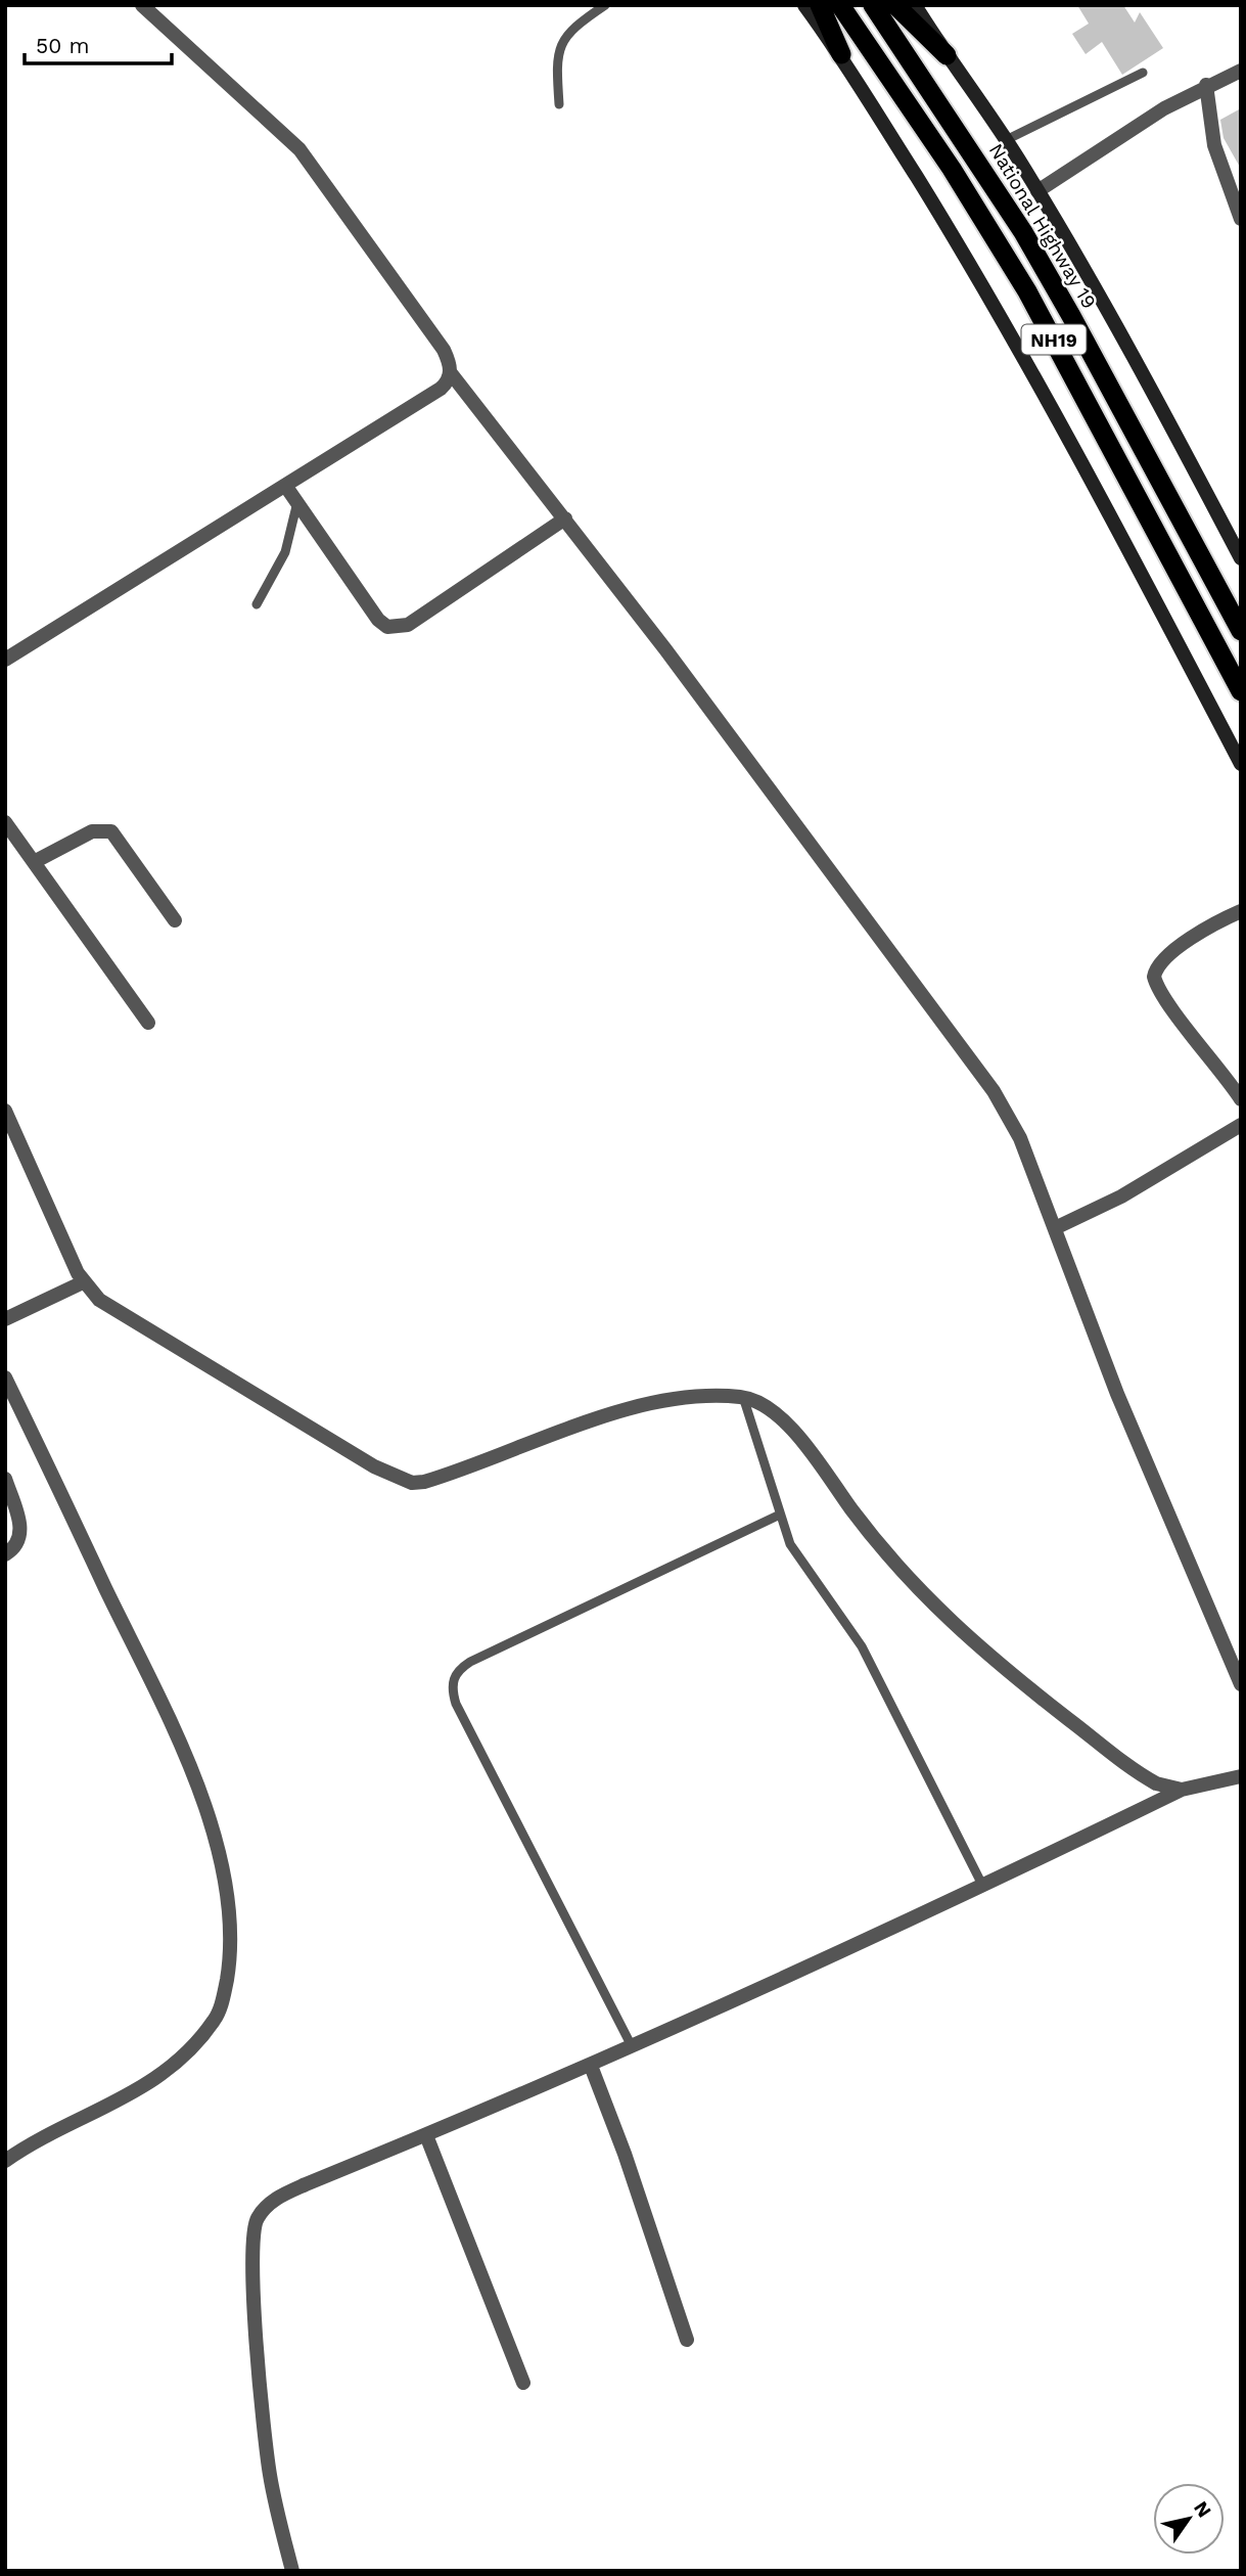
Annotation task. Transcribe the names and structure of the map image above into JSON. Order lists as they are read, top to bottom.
{
  "streets": {
    "highway": ["National Highway 19", "NH19"]
  },
  "scale_bar": "50 m",
  "north": "top right"
}
